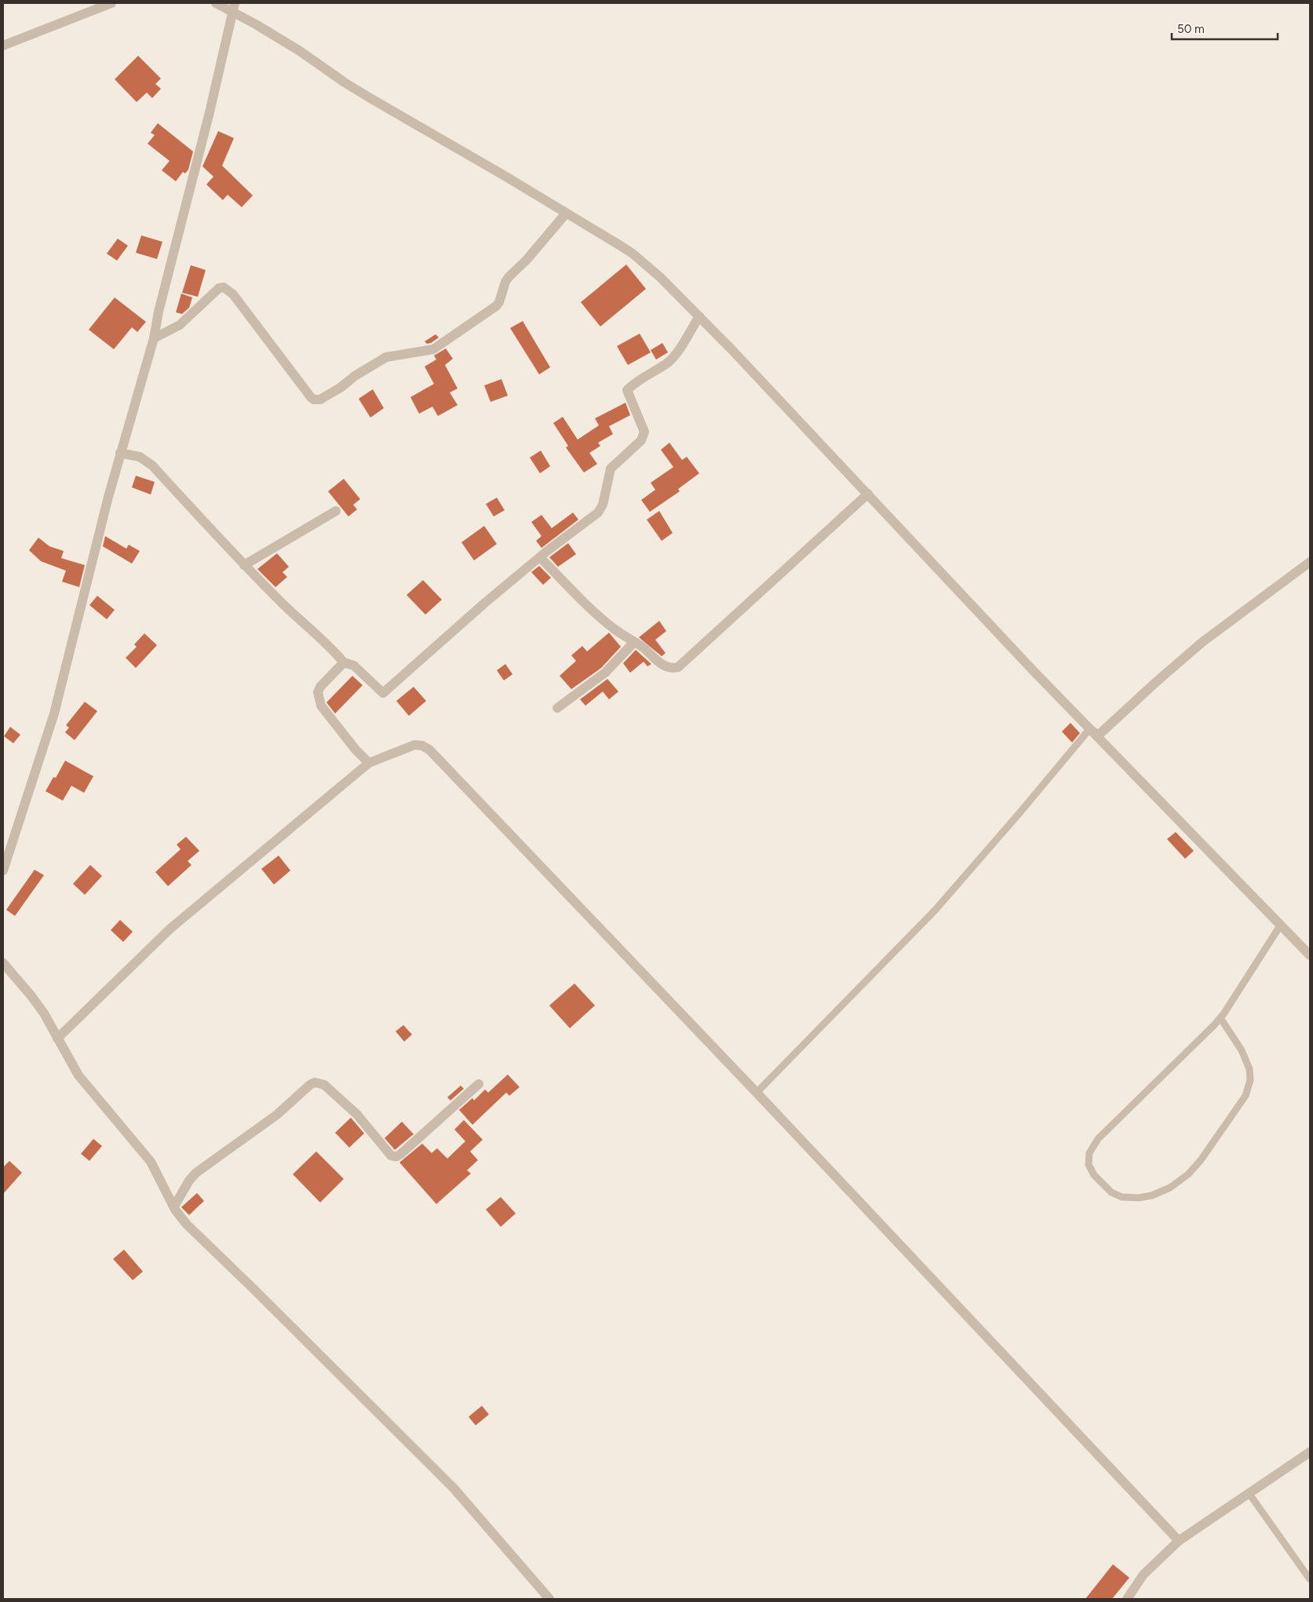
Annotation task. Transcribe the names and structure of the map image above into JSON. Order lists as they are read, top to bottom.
{
  "scale_bar": "50 m"
}
